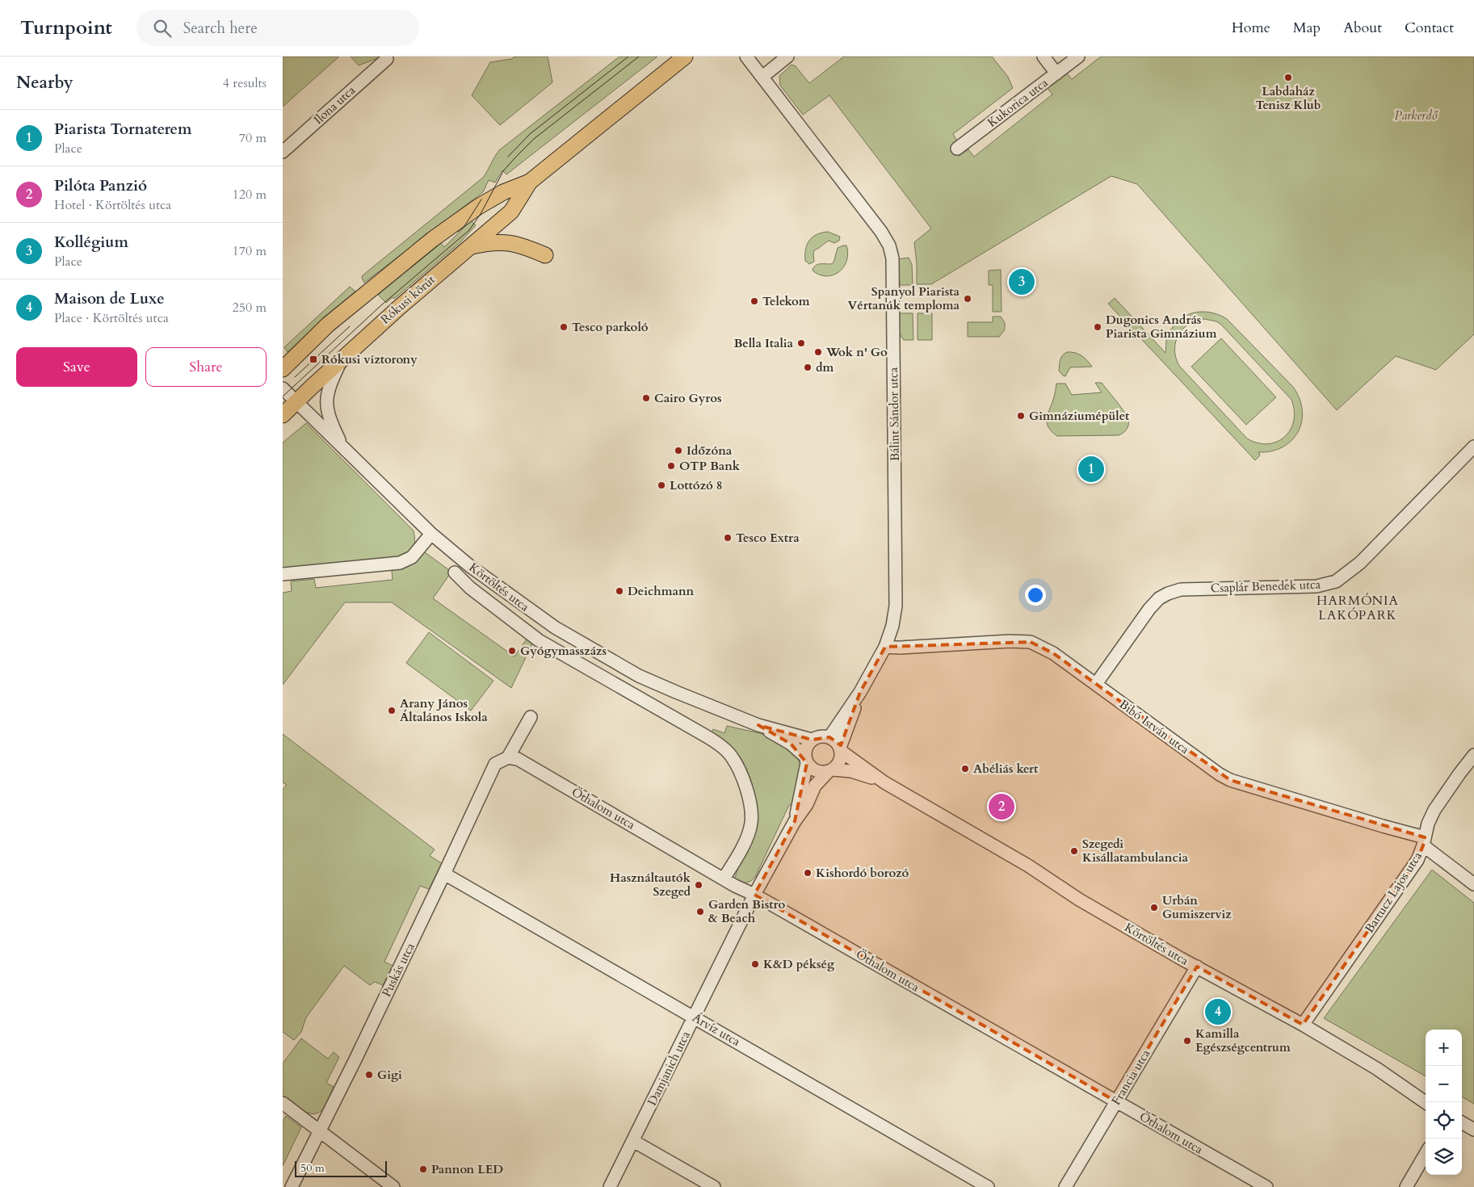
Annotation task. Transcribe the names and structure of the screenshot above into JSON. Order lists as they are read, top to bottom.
{
  "streets": {
    "main road": ["Rókusi körút"],
    "street": [
      "Kukorica utca",
      "Ilona utca",
      "Bálint Sándor utca",
      "Csaplár Benedek utca",
      "Körtöltés utca",
      "Bibó István utca",
      "Öthalom utca",
      "Bartucz Lajos utca",
      "Puskás utca",
      "Árvíz utca",
      "Damjanich utca",
      "Francia utca"
    ]
  },
  "crossings": [
    ["Rókusi körút", "Körtöltés utca"],
    ["Bálint Sándor utca", "Körtöltés utca"],
    ["Bálint Sándor utca", "Bibó István utca"],
    ["Bálint Sándor utca", "Damjanich utca"],
    ["Csaplár Benedek utca", "Bibó István utca"],
    ["Körtöltés utca", "Bartucz Lajos utca"],
    ["Körtöltés utca", "Damjanich utca"],
    ["Körtöltés utca", "Francia utca"],
    ["Bibó István utca", "Bartucz Lajos utca"],
    ["Öthalom utca", "Puskás utca"],
    ["Öthalom utca", "Damjanich utca"],
    ["Öthalom utca", "Francia utca"],
    ["Puskás utca", "Árvíz utca"],
    ["Árvíz utca", "Damjanich utca"]
  ],
  "districts": ["HARMÓNIA LAKÓPARK"],
  "parks": ["Parkerdő"],
  "places": {
    "other": [
      "Labdaház Tenisz Klub",
      "Spanyol Piarista Vértanúk temploma",
      "Telekom",
      "Tesco parkoló",
      "Dugonics András Piarista Gimnázium",
      "Bella Italia",
      "Wok n' Go",
      "dm",
      "Cairo Gyros",
      "Gimnáziumépület",
      "Időzóna",
      "OTP Bank",
      "Lottózó 8",
      "Tesco Extra",
      "Deichmann",
      "Gyógymasszázs",
      "Arany János Általános Iskola",
      "Abéliás kert",
      "Szegedi Kisállatambulancia",
      "Kishordó borozó",
      "Használtautók Szeged",
      "Urbán Gumiszerviz",
      "Garden Bistro & Beach",
      "K&D pékség",
      "Kamilla Egészségcentrum",
      "Gigi",
      "Pannon LED"
    ],
    "transit": ["Rókusi víztorony"]
  },
  "scale_bar": "50 m",
  "page": {
    "header": "Turnpoint",
    "search": "Search here",
    "nav": [
      "Home",
      "Map",
      "About",
      "Contact"
    ],
    "heading": ["Nearby", "4 results"],
    "list": [
      {
        "mark": "1",
        "name": "Piarista Tornaterem",
        "note": "Place",
        "value": "70 m"
      },
      {
        "mark": "2",
        "name": "Pilóta Panzió",
        "note": "Hotel · Körtöltés utca",
        "value": "120 m"
      },
      {
        "mark": "3",
        "name": "Kollégium",
        "note": "Place",
        "value": "170 m"
      },
      {
        "mark": "4",
        "name": "Maison de Luxe",
        "note": "Place · Körtöltés utca",
        "value": "250 m"
      }
    ],
    "pins": [
      "3",
      "1",
      "2",
      "4"
    ],
    "buttons": ["Save", "Share"],
    "map_buttons": ["+", "−"],
    "scale": "50 m"
  }
}
